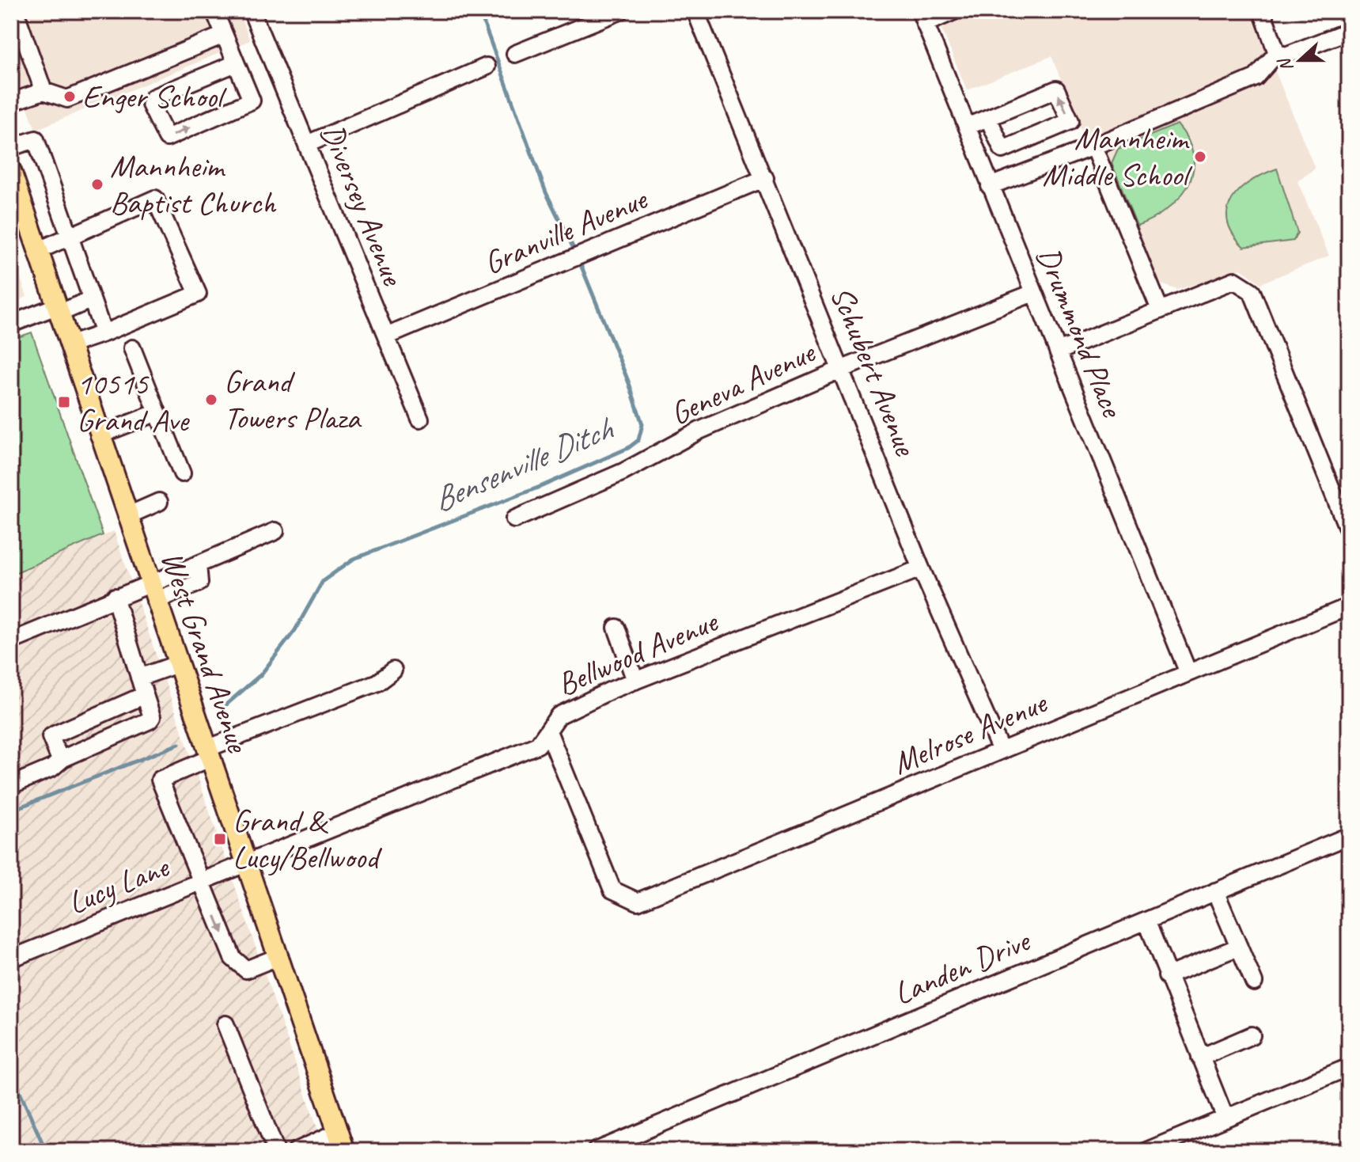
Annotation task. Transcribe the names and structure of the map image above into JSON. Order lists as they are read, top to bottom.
{
  "streets": {
    "main road": ["West Grand Avenue"],
    "street": [
      "Diversey Avenue",
      "Granville Avenue",
      "Drummond Place",
      "Schubert Avenue",
      "Geneva Avenue",
      "Bellwood Avenue",
      "Melrose Avenue",
      "Lucy Lane",
      "Landen Drive"
    ]
  },
  "crossings": [
    ["Diversey Avenue", "Granville Avenue"],
    ["Granville Avenue", "Schubert Avenue"],
    ["Drummond Place", "Geneva Avenue"],
    ["Drummond Place", "Melrose Avenue"],
    ["Schubert Avenue", "Geneva Avenue"],
    ["Schubert Avenue", "Bellwood Avenue"],
    ["Schubert Avenue", "Melrose Avenue"],
    ["West Grand Avenue", "Bellwood Avenue"],
    ["West Grand Avenue", "Lucy Lane"],
    ["Bellwood Avenue", "Melrose Avenue"],
    ["Bellwood Avenue", "Lucy Lane"]
  ],
  "water": ["Bensenville Ditch"],
  "places": {
    "other": [
      "Enger School",
      "Mannheim Middle School",
      "Mannheim Baptist Church",
      "Grand Towers Plaza"
    ],
    "transit": ["10515 Grand Ave", "Grand & Lucy/Bellwood"]
  },
  "north": "left"
}
